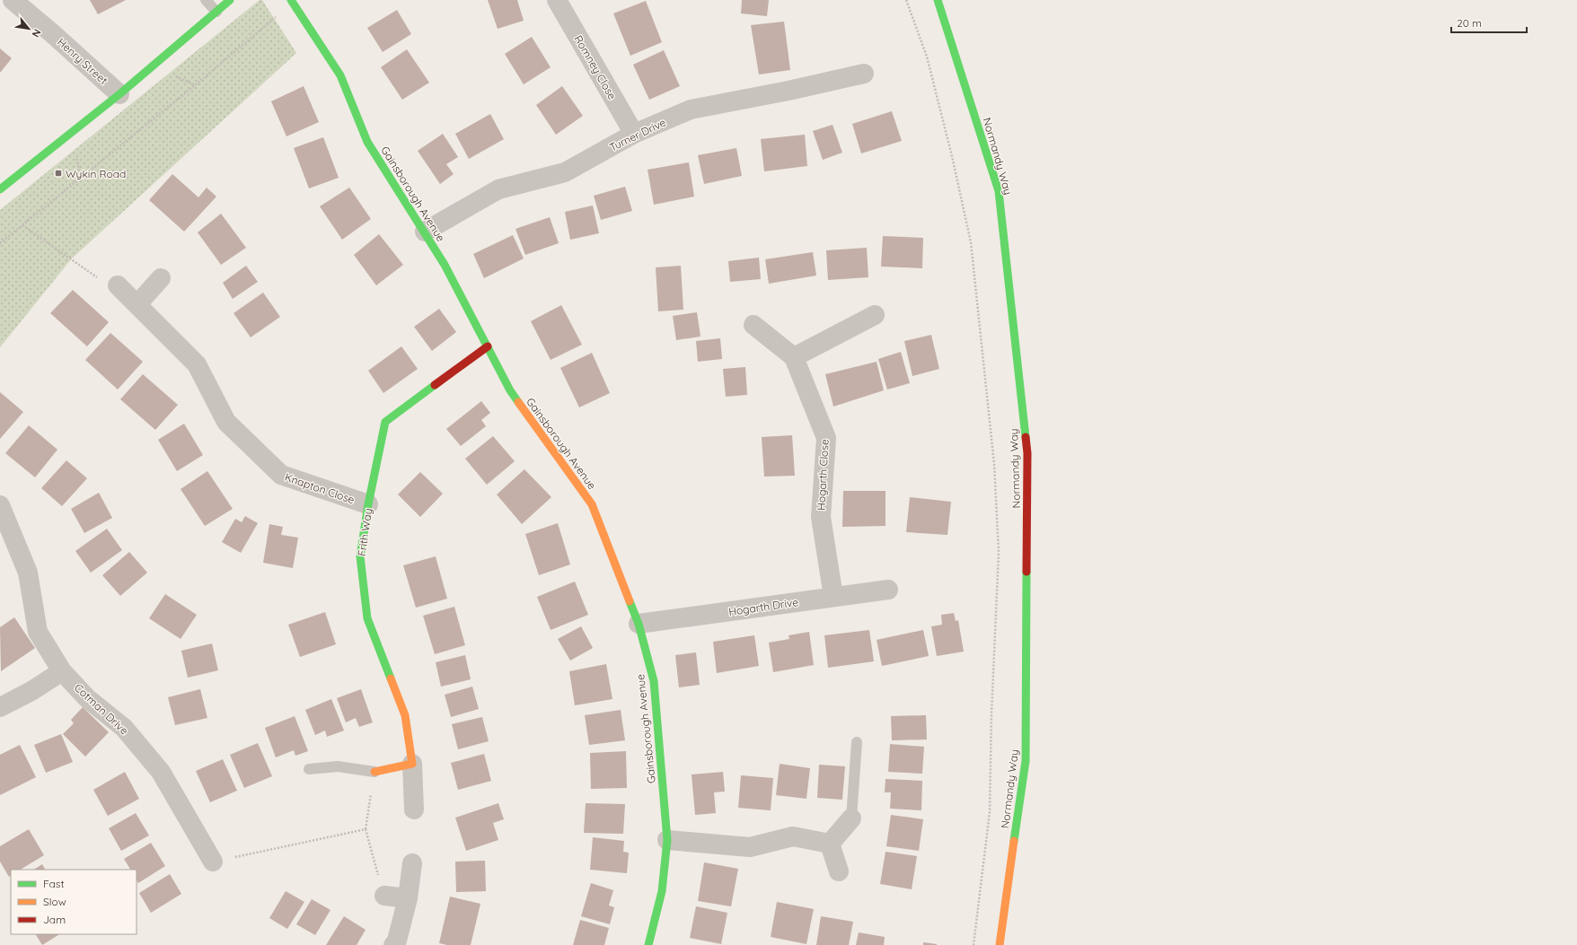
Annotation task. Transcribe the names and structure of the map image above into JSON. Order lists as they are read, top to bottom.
{
  "streets": {
    "street": [
      "Henry Street",
      "Romney Close",
      "Turner Drive",
      "Normandy Way",
      "Gainsborough Avenue",
      "Hogarth Close",
      "Knapton Close",
      "Frith Way",
      "Hogarth Drive",
      "Cotman Drive"
    ]
  },
  "crossings": [
    ["Romney Close", "Turner Drive"],
    ["Turner Drive", "Gainsborough Avenue"],
    ["Gainsborough Avenue", "Frith Way"],
    ["Gainsborough Avenue", "Hogarth Drive"],
    ["Hogarth Close", "Hogarth Drive"],
    ["Knapton Close", "Frith Way"]
  ],
  "places": {
    "transit": ["Wykin Road"]
  },
  "legend": ["Fast", "Slow", "Jam"],
  "scale_bar": "20 m",
  "north": "bottom right"
}
